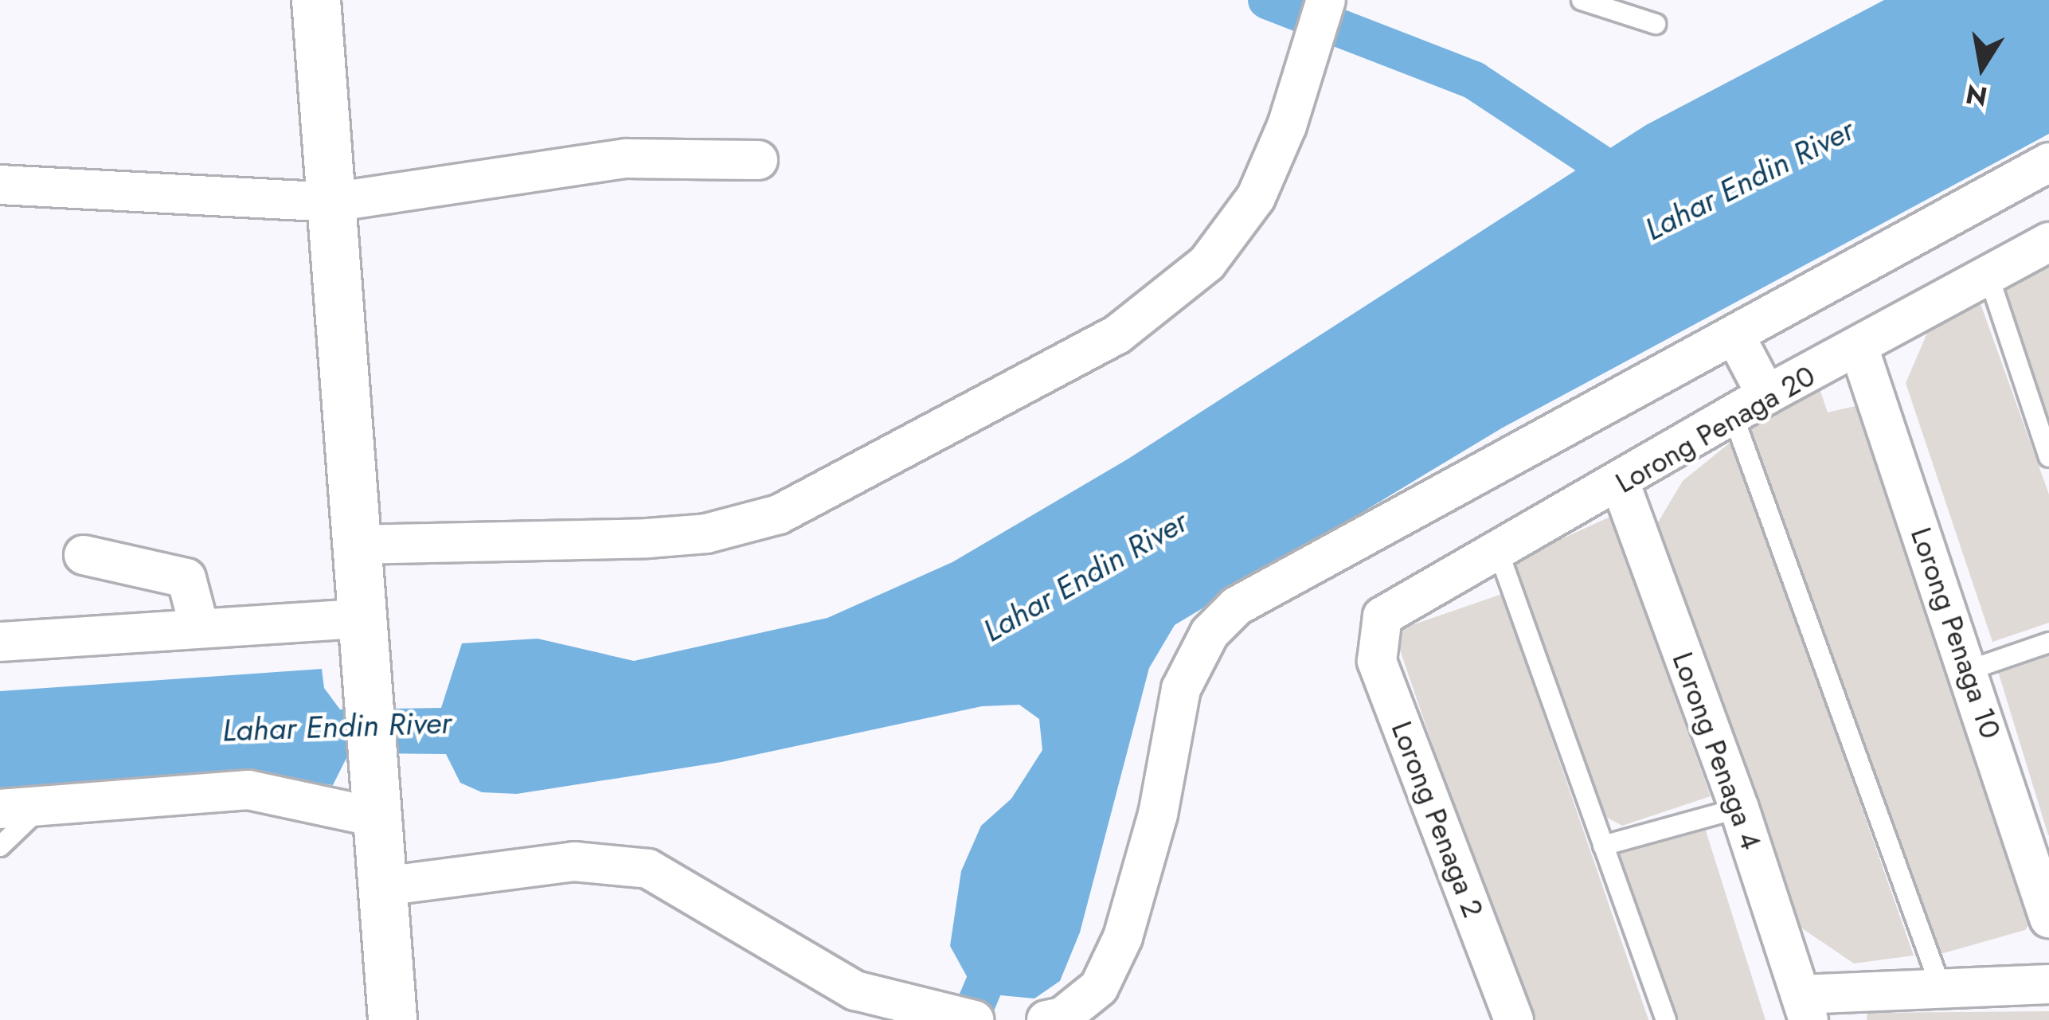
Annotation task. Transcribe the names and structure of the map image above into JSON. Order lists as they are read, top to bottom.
{
  "streets": {
    "street": [
      "Lorong Penaga 20",
      "Lorong Penaga 10",
      "Lorong Penaga 4",
      "Lorong Penaga 2"
    ]
  },
  "crossings": [
    ["Lorong Penaga 20", "Lorong Penaga 10"],
    ["Lorong Penaga 20", "Lorong Penaga 4"],
    ["Lorong Penaga 20", "Lorong Penaga 2"]
  ],
  "water": ["Lahar Endin River"],
  "north": "bottom"
}
